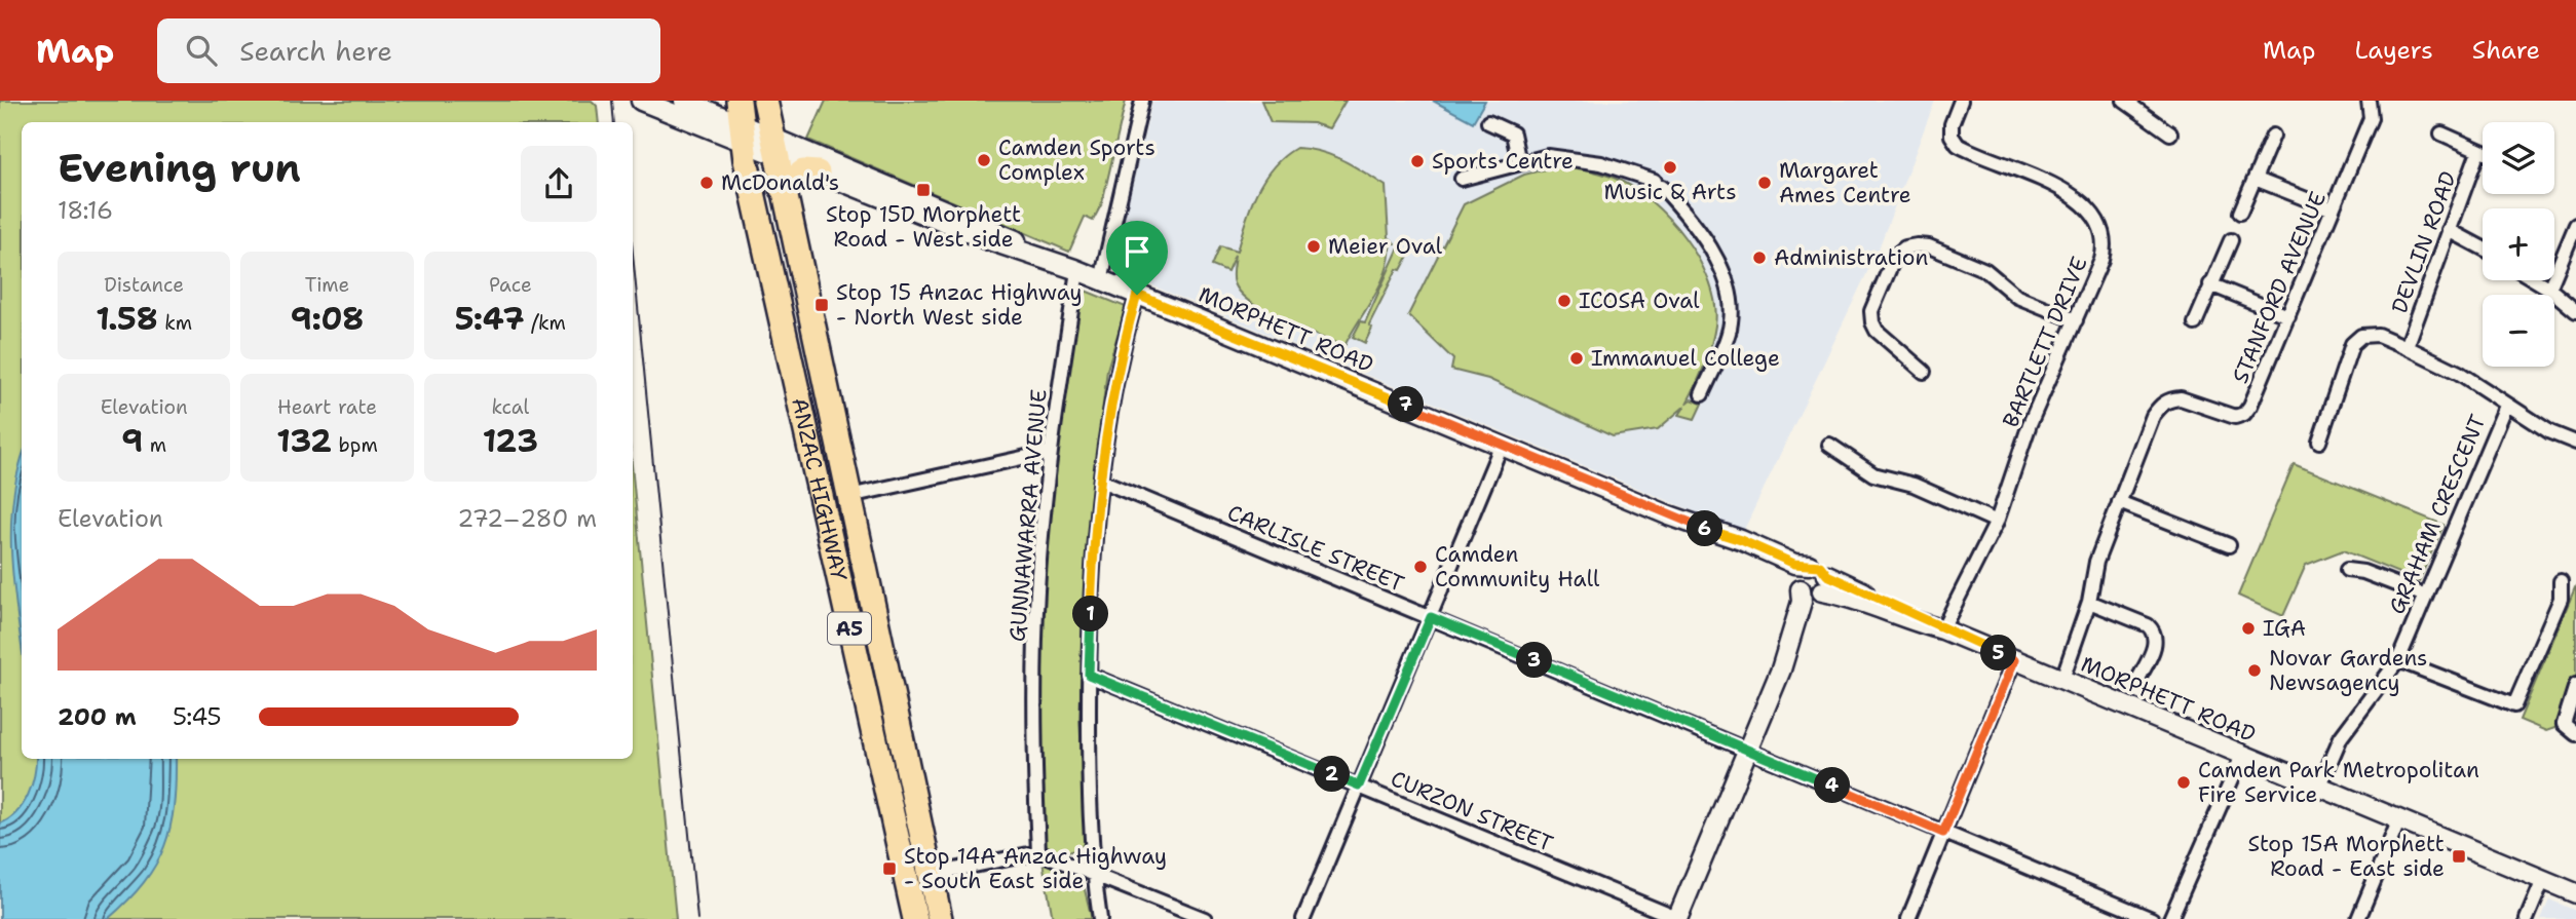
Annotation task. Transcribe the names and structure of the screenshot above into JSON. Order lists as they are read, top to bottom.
{
  "streets": {
    "highway": ["ANZAC HIGHWAY", "A5"],
    "street": [
      "DEVLIN ROAD",
      "STANFORD AVENUE",
      "MORPHETT ROAD",
      "BARTLETT DRIVE",
      "GRAHAM CRESCENT",
      "GUNNAWARRA AVENUE",
      "CARLISLE STREET",
      "CURZON STREET"
    ]
  },
  "crossings": [
    ["STANFORD AVENUE", "MORPHETT ROAD"],
    ["MORPHETT ROAD", "BARTLETT DRIVE"],
    ["MORPHETT ROAD", "ANZAC HIGHWAY"],
    ["MORPHETT ROAD", "GRAHAM CRESCENT"],
    ["MORPHETT ROAD", "GUNNAWARRA AVENUE"]
  ],
  "places": {
    "other": [
      "Camden Sports Complex",
      "Sports Centre",
      "Music & Arts",
      "McDonald's",
      "Margaret Ames Centre",
      "Meier Oval",
      "Administration",
      "ICOSA Oval",
      "Immanuel College",
      "Camden Community Hall",
      "IGA",
      "Novar Gardens Newsagency",
      "Camden Park Metropolitan Fire Service"
    ],
    "transit": [
      "Stop 15D Morphett Road - West side",
      "Stop 15 Anzac Highway - North West side",
      "Stop 15A Morphett Road - East side",
      "Stop 14A Anzac Highway - South East side"
    ]
  },
  "page": {
    "header": "Map",
    "search": "Search here",
    "nav": ["Map", "Layers", "Share"],
    "map_buttons": ["+", "−"],
    "heading": ["Evening run", "18:16"],
    "stats": [
      ["Distance", "1.58 km"],
      ["Time", "9:08"],
      ["Pace", "5:47 /km"],
      ["Elevation", "9 m"],
      ["Heart rate", "132 bpm"],
      ["kcal", "123"]
    ],
    "pins": [
      "7",
      "6",
      "1",
      "5",
      "3",
      "2",
      "4"
    ],
    "chart": ["Elevation", "272–280 m"],
    "list": [
      {
        "name": "200 m",
        "note": "5:45"
      }
    ]
  }
}
